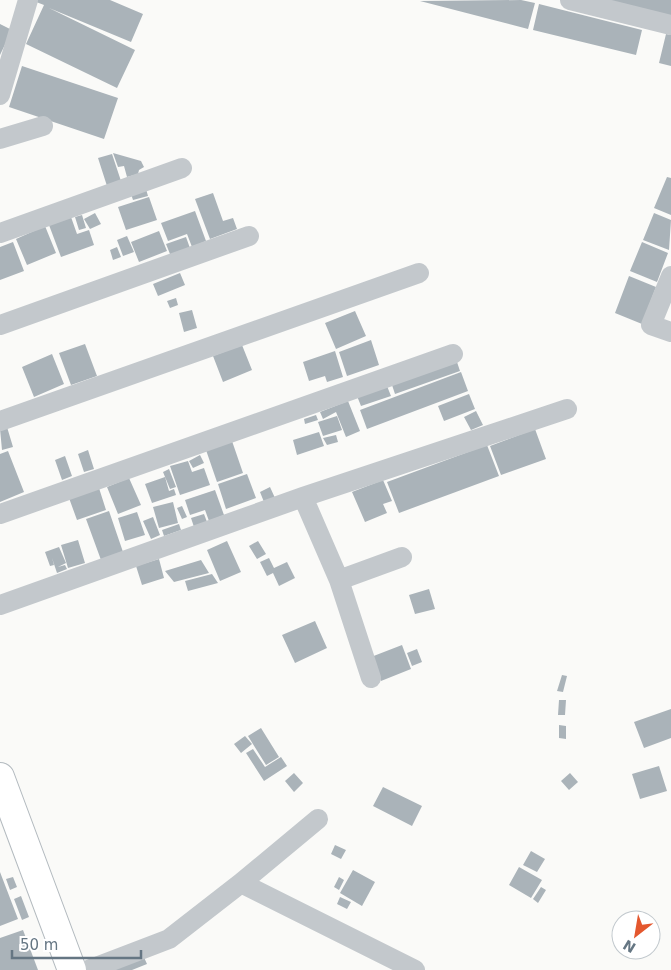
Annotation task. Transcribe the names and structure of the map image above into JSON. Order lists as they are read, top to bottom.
{
  "scale_bar": "50 m",
  "north": "bottom left"
}
